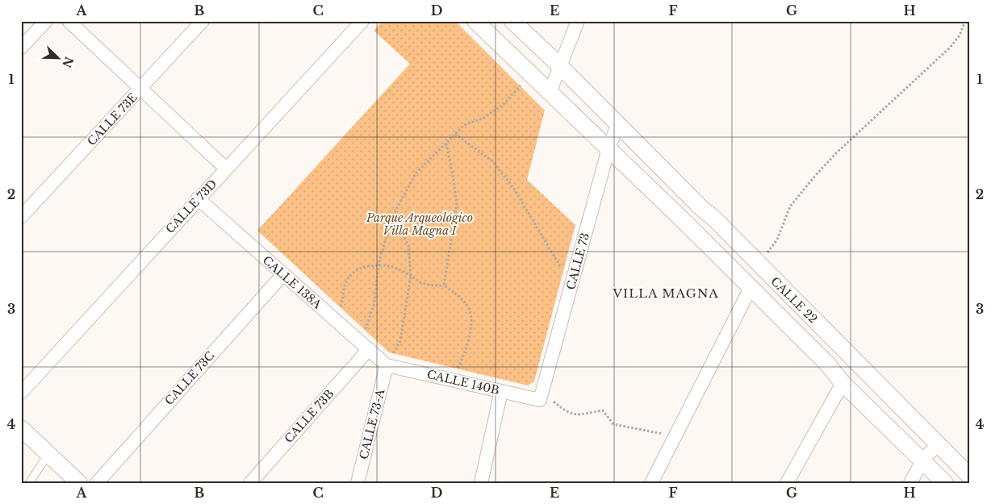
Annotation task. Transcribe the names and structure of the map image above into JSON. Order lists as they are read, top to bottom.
{
  "streets": {
    "street": [
      "CALLE 73E",
      "CALLE 73D",
      "CALLE 73",
      "CALLE 138A",
      "CALLE 22",
      "CALLE 73C",
      "CALLE 140B",
      "CALLE 73B",
      "CALLE 73-A"
    ]
  },
  "crossings": [
    ["CALLE 73D", "CALLE 138A"],
    ["CALLE 73", "CALLE 22"],
    ["CALLE 73", "CALLE 140B"],
    ["CALLE 138A", "CALLE 73C"],
    ["CALLE 138A", "CALLE 140B"],
    ["CALLE 138A", "CALLE 73B"],
    ["CALLE 138A", "CALLE 73-A"],
    ["CALLE 140B", "CALLE 73-A"]
  ],
  "districts": ["VILLA MAGNA"],
  "parks": ["Parque Arqueológico Villa Magna I"],
  "north": "bottom right",
  "grid": {
    "columns": [
      "A",
      "B",
      "C",
      "D",
      "E",
      "F",
      "G",
      "H"
    ],
    "rows": [
      "1",
      "2",
      "3",
      "4"
    ]
  }
}
